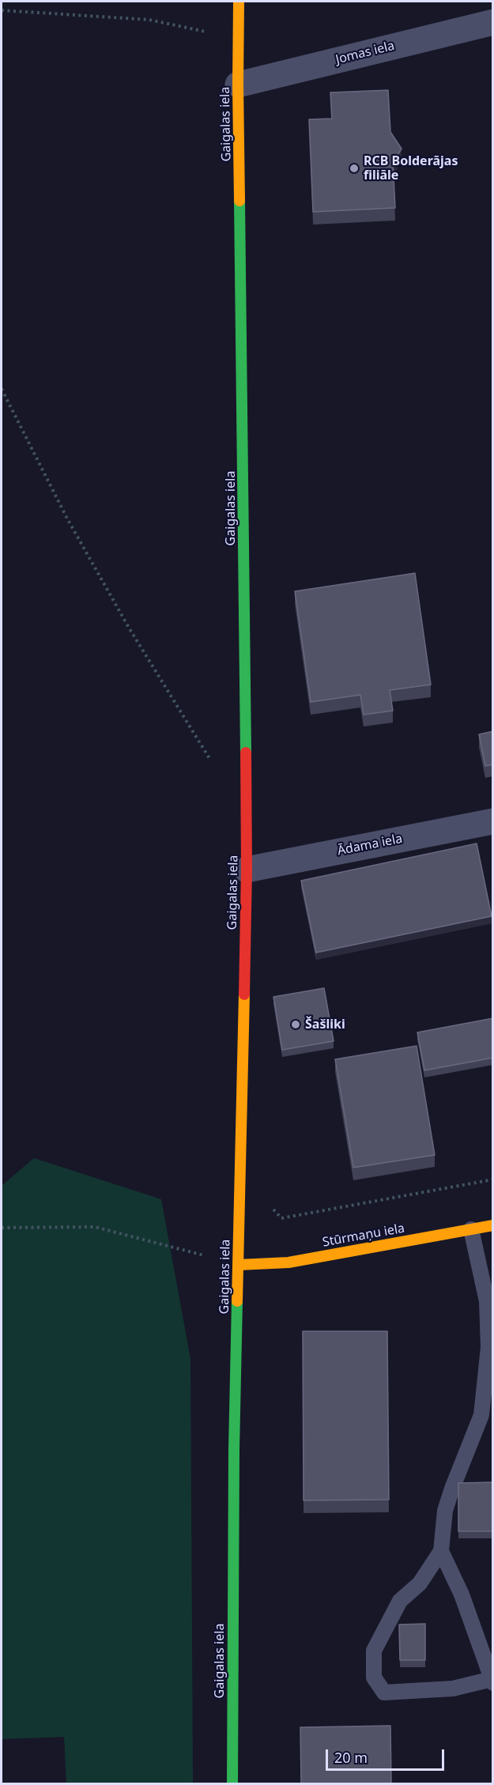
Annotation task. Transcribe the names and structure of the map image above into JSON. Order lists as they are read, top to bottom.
{
  "streets": {
    "street": [
      "Jomas iela",
      "Gaigalas iela",
      "Ādama iela",
      "Stūrmaņu iela"
    ]
  },
  "crossings": [
    ["Jomas iela", "Gaigalas iela"],
    ["Gaigalas iela", "Ādama iela"],
    ["Gaigalas iela", "Stūrmaņu iela"]
  ],
  "places": ["RCB Bolderājas filiāle", "Šašliki"],
  "scale_bar": "20 m"
}
